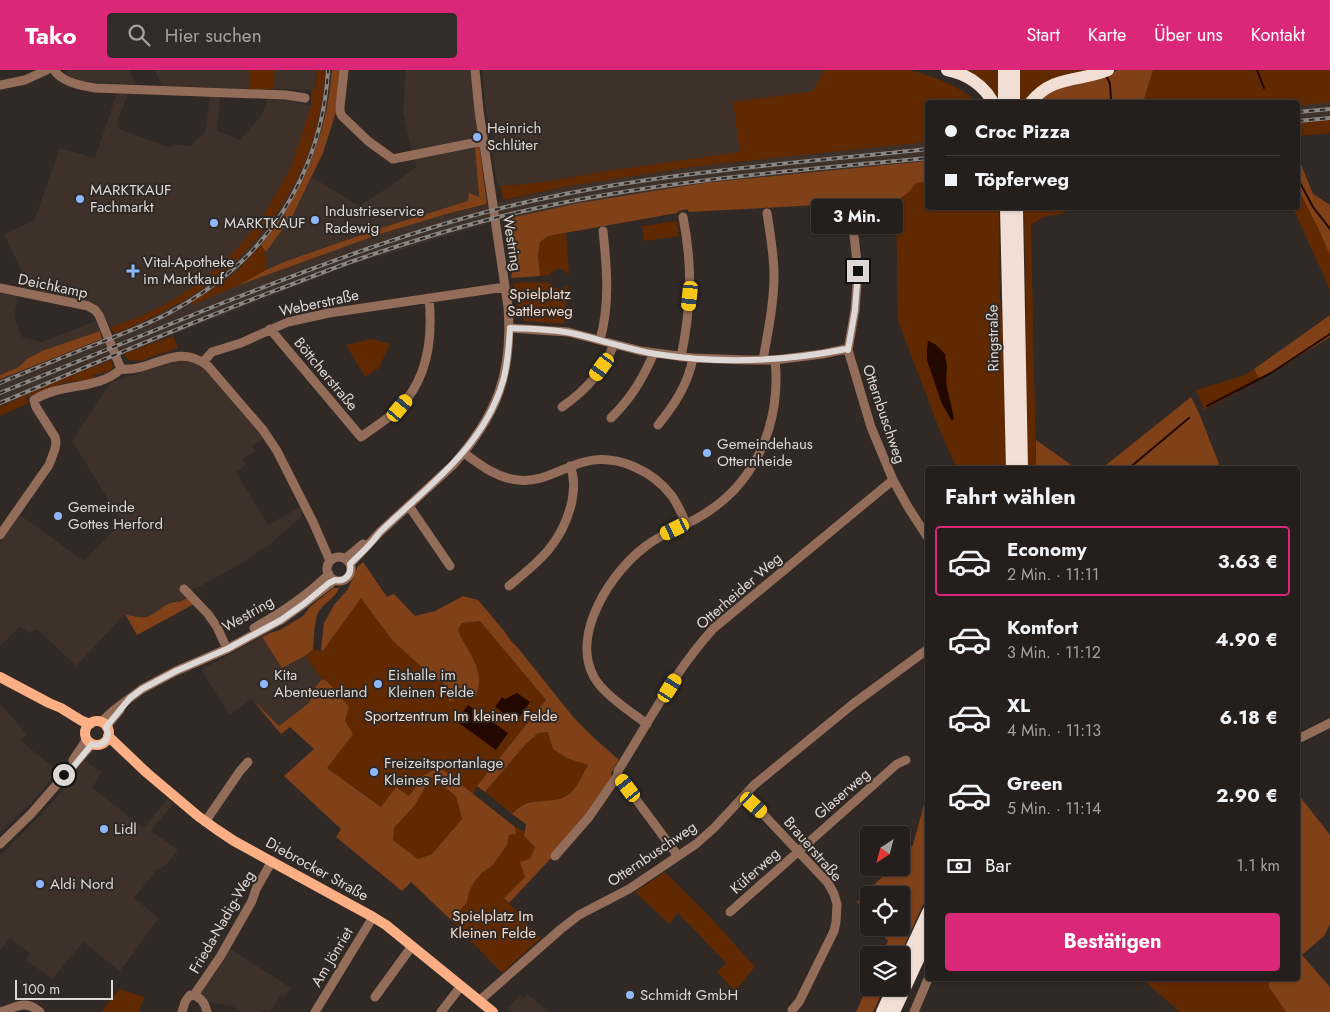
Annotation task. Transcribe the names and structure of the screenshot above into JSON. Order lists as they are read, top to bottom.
{
  "streets": {
    "highway": ["Ringstraße"],
    "main road": ["Diebrocker Straße"],
    "street": [
      "Westring",
      "Deichkamp",
      "Weberstraße",
      "Böttcherstraße",
      "Otternbuschweg",
      "Otterheider Weg",
      "Glaserweg",
      "Brauerstraße",
      "Küferweg",
      "Frieda-Nadig-Weg",
      "Am Jönriet"
    ]
  },
  "crossings": [
    ["Westring", "Weberstraße"],
    ["Westring", "Diebrocker Straße"],
    ["Weberstraße", "Böttcherstraße"],
    ["Otternbuschweg", "Otterheider Weg"],
    ["Otternbuschweg", "Brauerstraße"],
    ["Otternbuschweg", "Diebrocker Straße"],
    ["Glaserweg", "Brauerstraße"],
    ["Glaserweg", "Küferweg"],
    ["Brauerstraße", "Küferweg"],
    ["Diebrocker Straße", "Frieda-Nadig-Weg"],
    ["Diebrocker Straße", "Am Jönriet"]
  ],
  "parks": ["Spielplatz Sattlerweg", "Sportzentrum Im kleinen Felde", "Spielplatz Im Kleinen Felde"],
  "places": {
    "other": [
      "Heinrich Schlüter",
      "MARKTKAUF Fachmarkt",
      "Industrieservice Radewig",
      "MARKTKAUF",
      "Gemeindehaus Otternheide",
      "Gemeinde Gottes Herford",
      "Kita Abenteuerland",
      "Eishalle im Kleinen Felde",
      "Freizeitsportanlage Kleines Feld",
      "Lidl",
      "Aldi Nord",
      "Schmidt GmbH"
    ],
    "health": ["Vital-Apotheke im Marktkauf"]
  },
  "scale_bar": "100 m",
  "north": "bottom left",
  "page": {
    "header": "Tako",
    "search": "Hier suchen",
    "nav": [
      "Start",
      "Karte",
      "Über uns",
      "Kontakt"
    ],
    "banner": ["Croc Pizza", "Töpferweg"],
    "bubble": "3 Min.",
    "heading": "Fahrt wählen",
    "list": [
      {
        "name": "Economy",
        "note": "2 Min. · 11:11",
        "value": "3.63 €"
      },
      {
        "name": "Komfort",
        "note": "3 Min. · 11:12",
        "value": "4.90 €"
      },
      {
        "name": "XL",
        "note": "4 Min. · 11:13",
        "value": "6.18 €"
      },
      {
        "name": "Green",
        "note": "5 Min. · 11:14",
        "value": "2.90 €"
      }
    ],
    "pay": ["Bar", "1.1 km"],
    "buttons": "Bestätigen",
    "scale": "100 m"
  }
}
